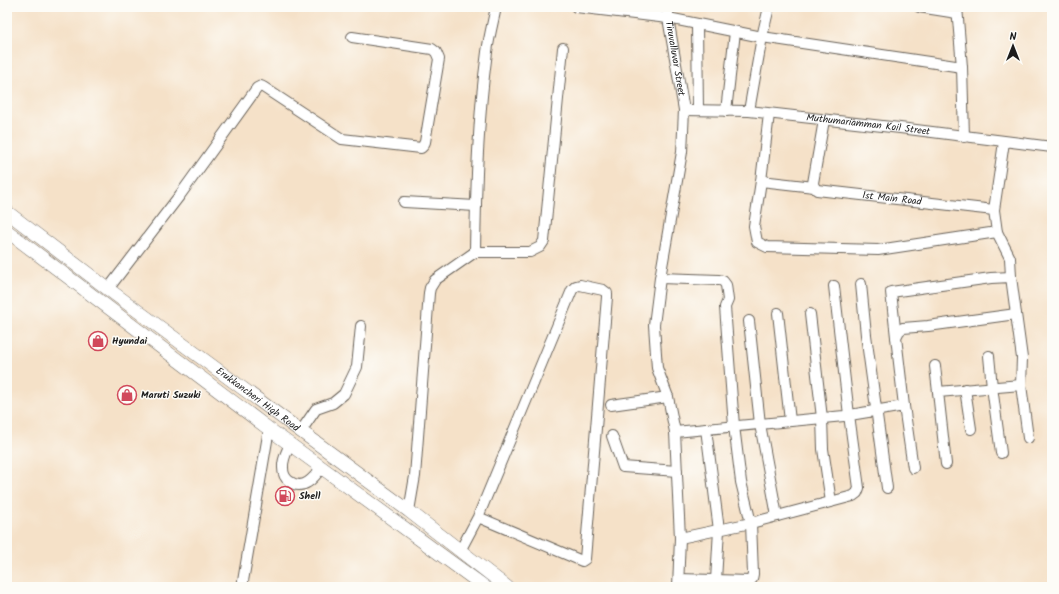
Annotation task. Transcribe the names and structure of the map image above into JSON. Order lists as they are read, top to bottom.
{
  "streets": {
    "main road": ["Erukkancheri High Road"],
    "street": ["Tiruvalluvar Street", "Muthumariamman Koil Street", "1st Main Road"]
  },
  "crossings": [
    ["Tiruvalluvar Street", "Muthumariamman Koil Street"]
  ],
  "places": {
    "shop": ["Hyundai", "Maruti Suzuki"],
    "fuel station": ["Shell"]
  },
  "north": "top"
}
